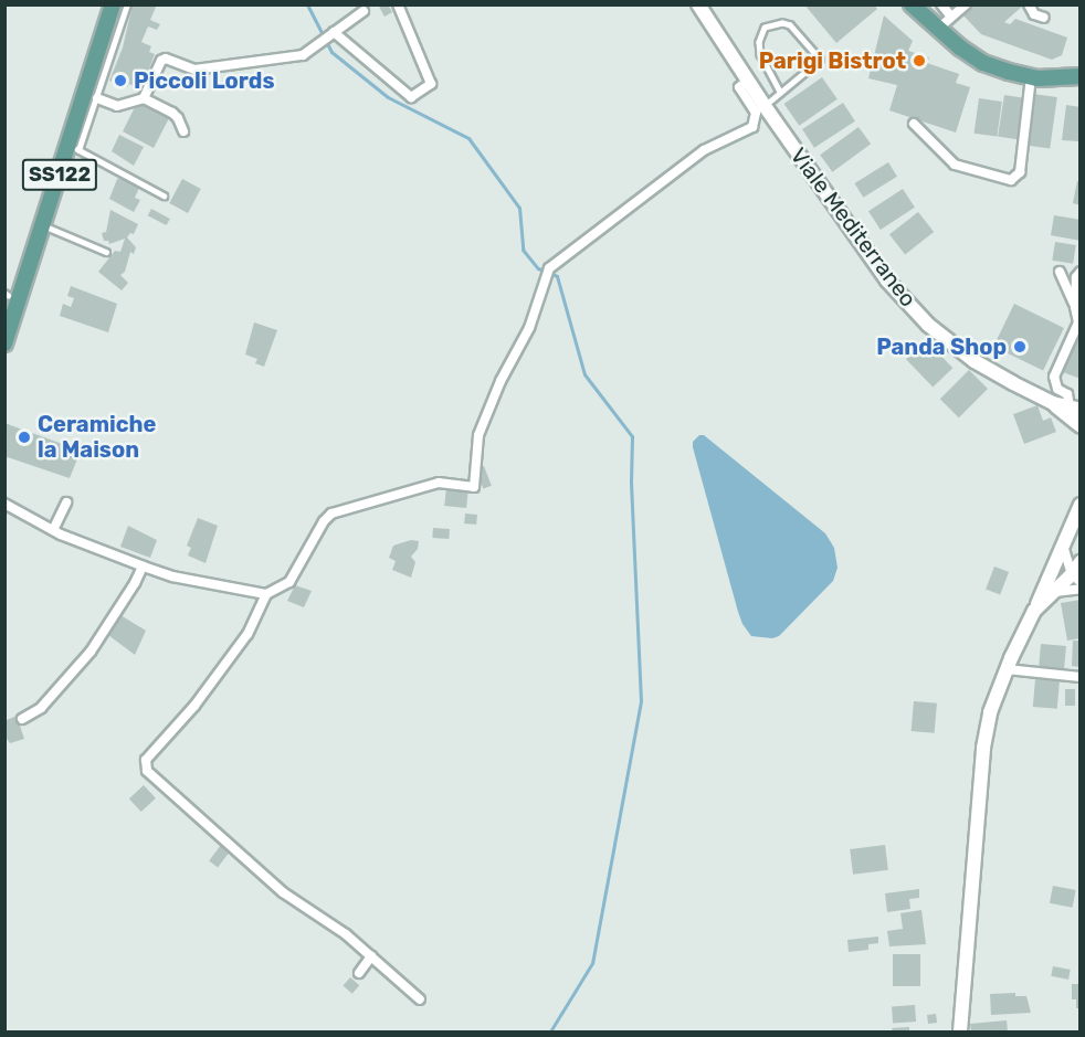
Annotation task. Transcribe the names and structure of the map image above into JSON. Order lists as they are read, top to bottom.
{
  "streets": {
    "main road": ["SS122"],
    "street": ["Viale Mediterraneo"]
  },
  "places": [
    "Parigi Bistrot",
    "Piccoli Lords",
    "Panda Shop",
    "Ceramiche la Maison"
  ]
}
